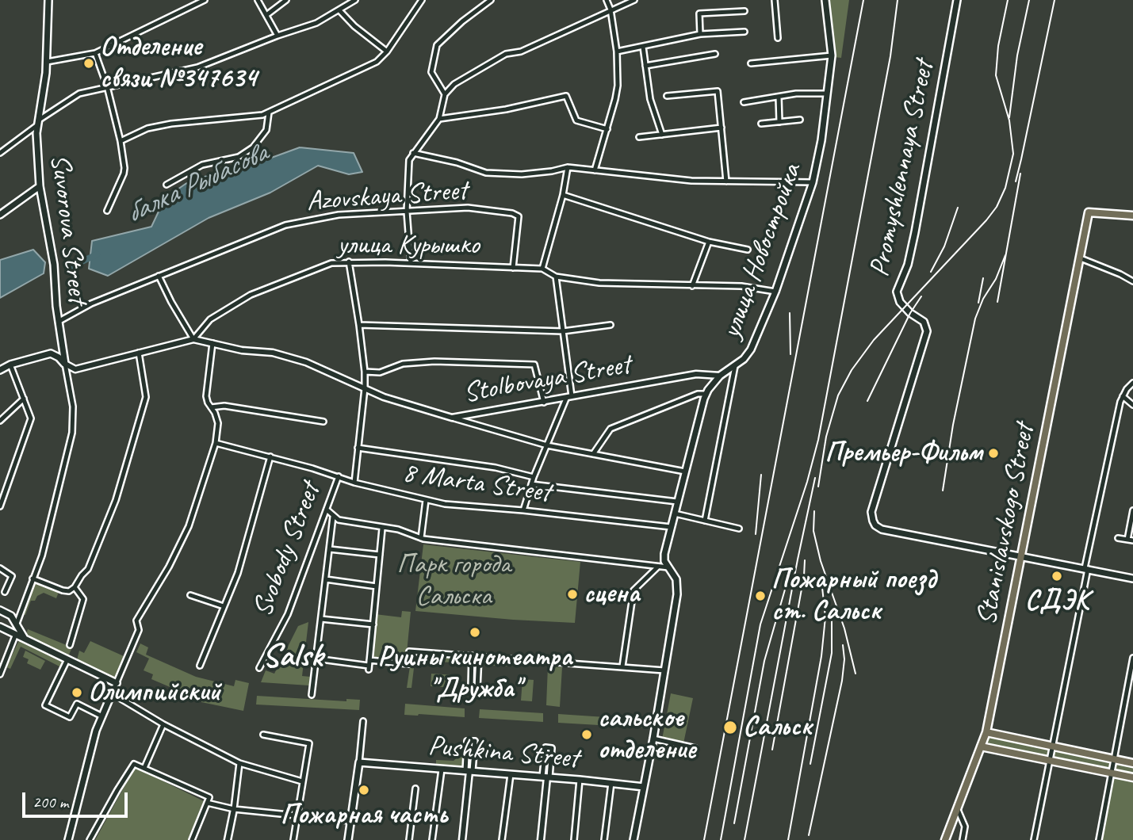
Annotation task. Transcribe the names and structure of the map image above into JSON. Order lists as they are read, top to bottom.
{
  "streets": {
    "main road": [
      "Promyshlennaya Street",
      "Suvorova Street",
      "улица Новостройка",
      "Stanislavskogo Street",
      "Pushkina Street"
    ],
    "street": [
      "Azovskaya Street",
      "улица Курышко",
      "Stolbovaya Street",
      "8 Marta Street",
      "Svobody Street"
    ]
  },
  "crossings": [
    ["Promyshlennaya Street", "Stanislavskogo Street"],
    ["Azovskaya Street", "Suvorova Street"],
    ["Azovskaya Street", "улица Курышко"],
    ["улица Курышко", "улица Новостройка"],
    ["улица Курышко", "Stolbovaya Street"],
    ["улица Новостройка", "Stolbovaya Street"],
    ["улица Новостройка", "8 Marta Street"],
    ["8 Marta Street", "Svobody Street"]
  ],
  "districts": ["Salsk"],
  "water": ["балка Рыбасова"],
  "parks": ["Парк города Сальска"],
  "places": [
    "Отделение связи №347634",
    "Премьер-Фильм",
    "СДЭК",
    "сцена",
    "Пожарный поезд ст. Сальск",
    "Руины кинотеатра \"Дружба\"",
    "Олимпийский",
    "Сальск",
    "сальское отделение",
    "Пожарная часть"
  ],
  "scale_bar": "200 m"
}
